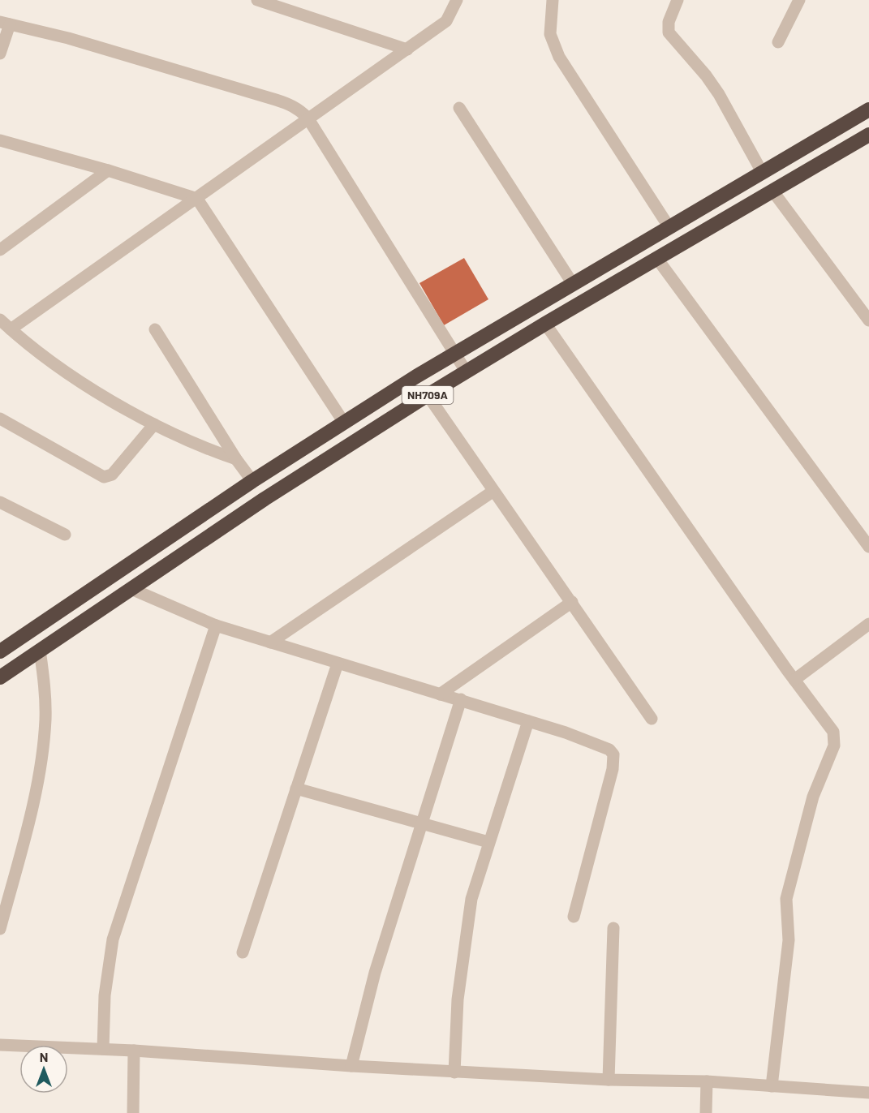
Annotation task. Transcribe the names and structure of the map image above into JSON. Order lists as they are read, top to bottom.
{
  "streets": {
    "highway": ["NH709A"]
  },
  "north": "top"
}
